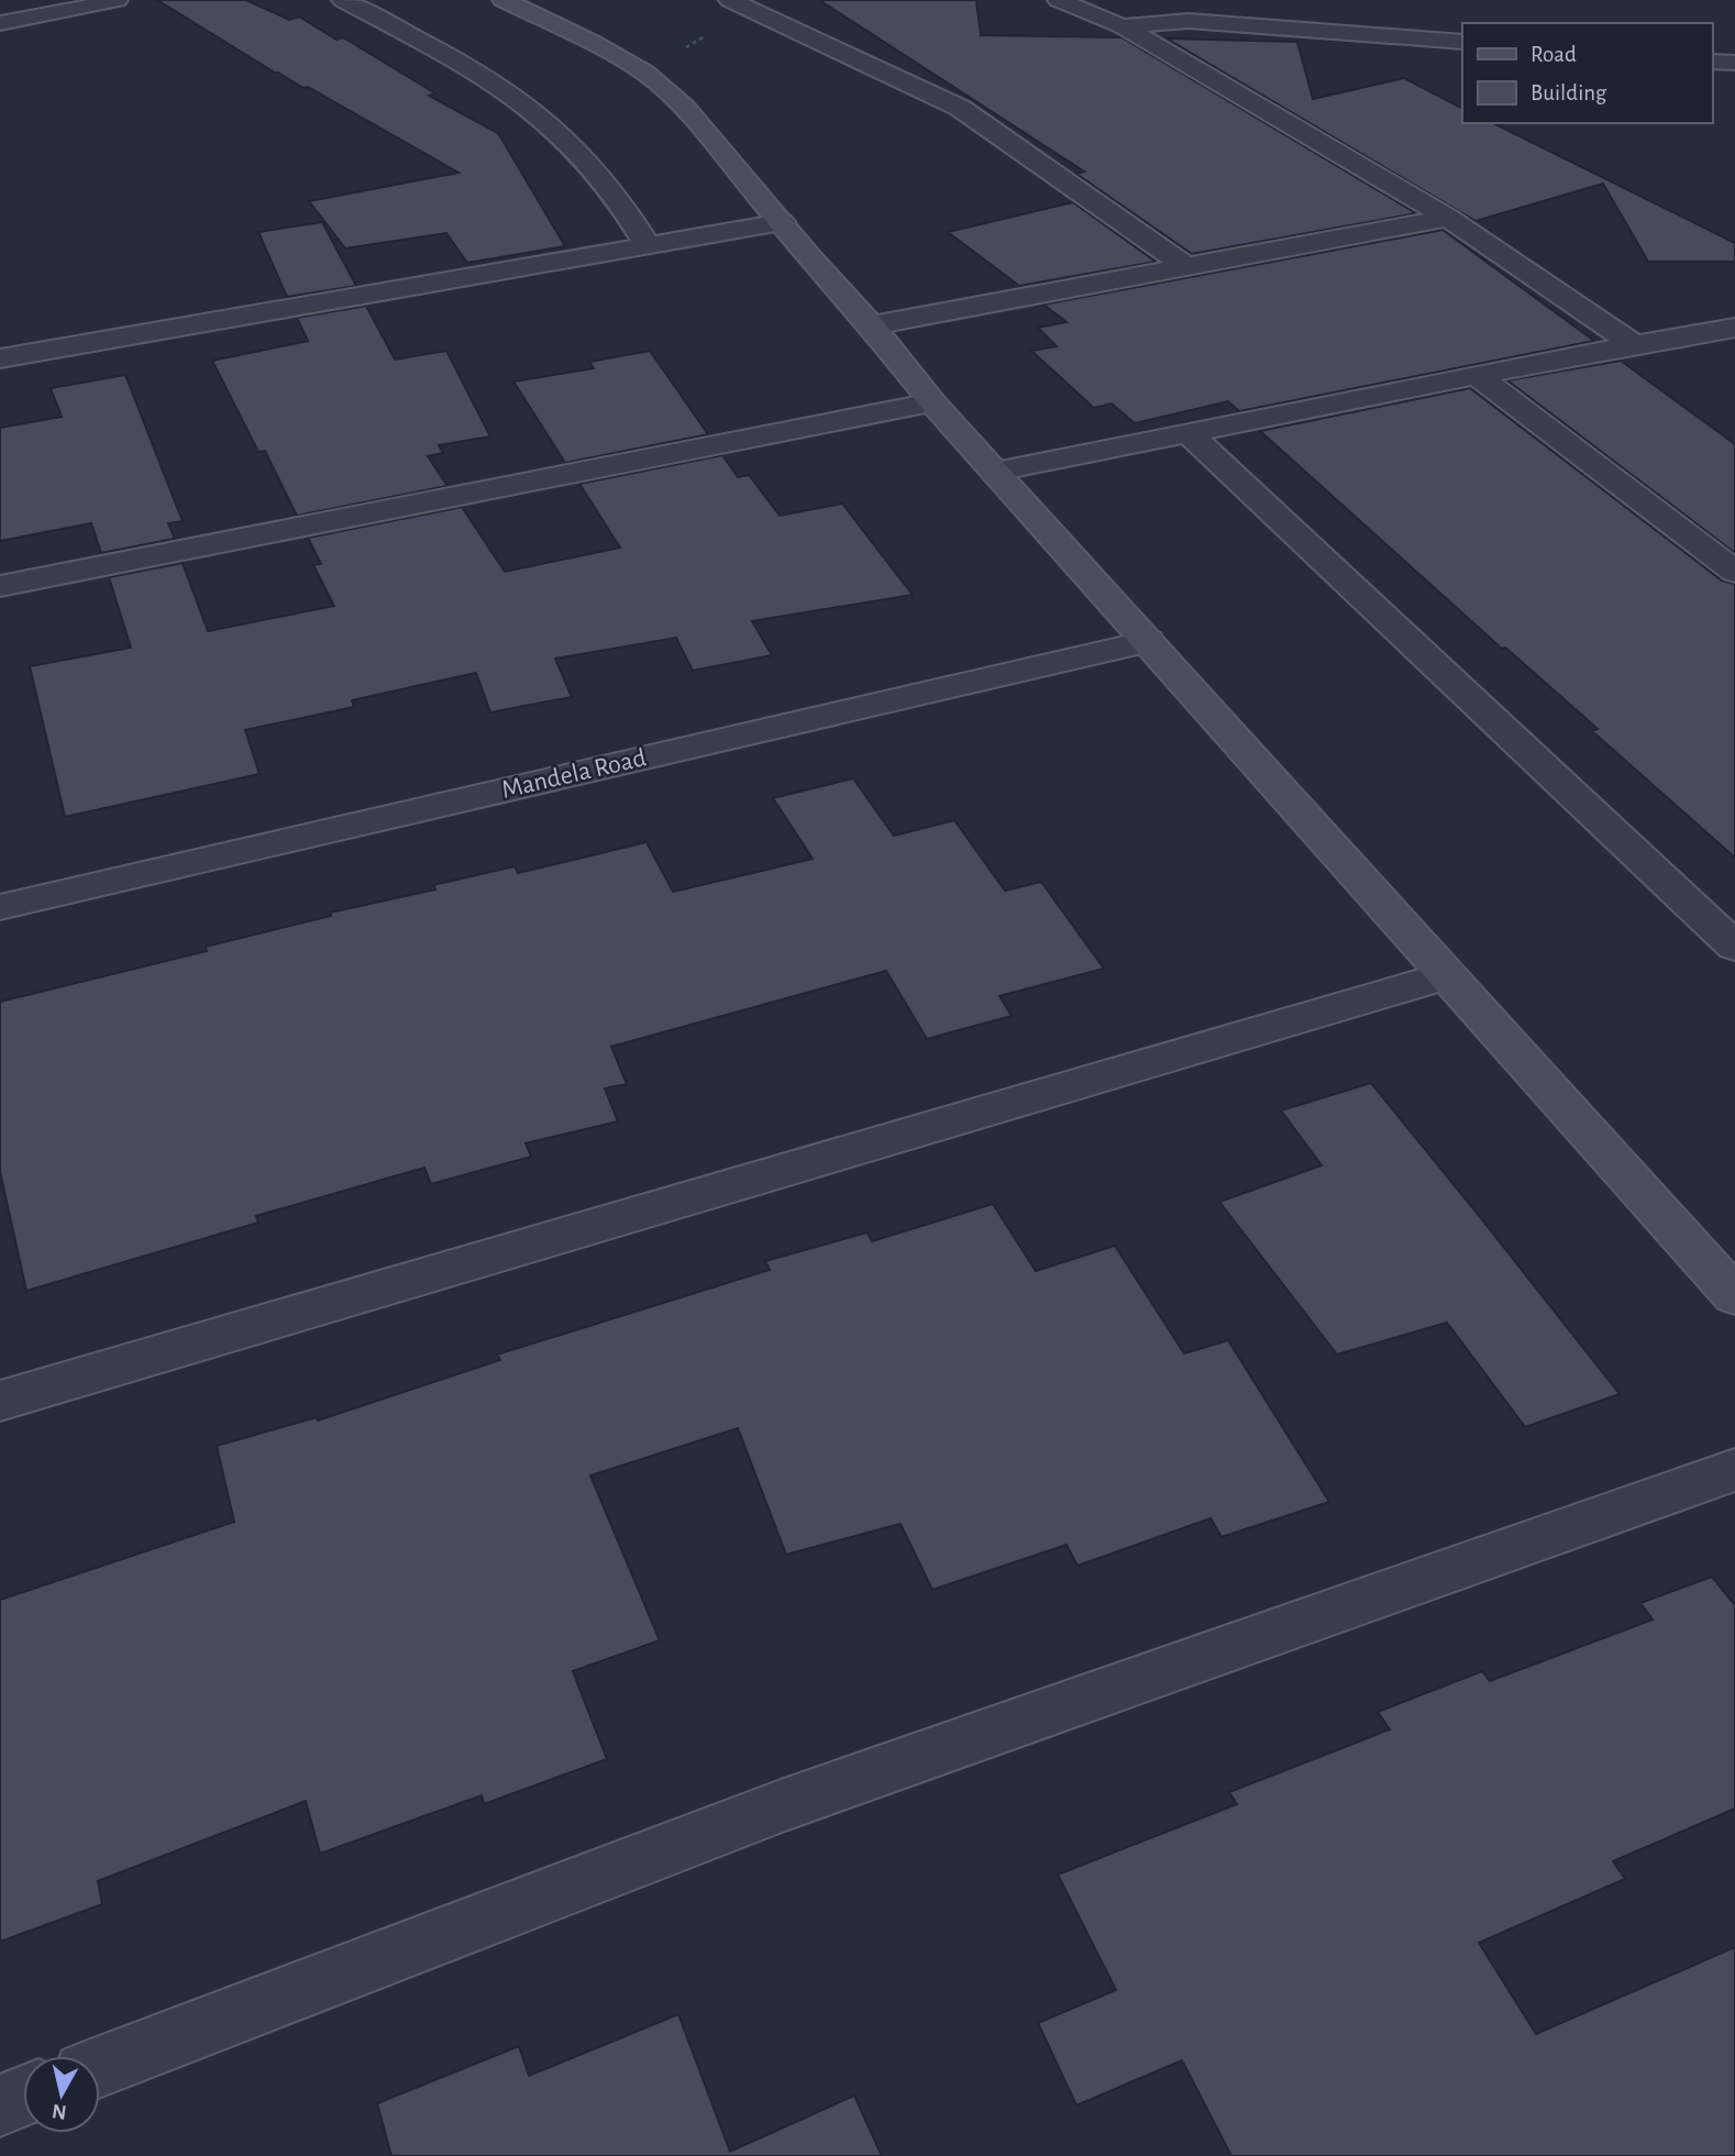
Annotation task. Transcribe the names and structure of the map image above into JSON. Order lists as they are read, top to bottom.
{
  "streets": {
    "street": ["Mandela Road"]
  },
  "legend": ["Road", "Building"],
  "north": "bottom"
}
